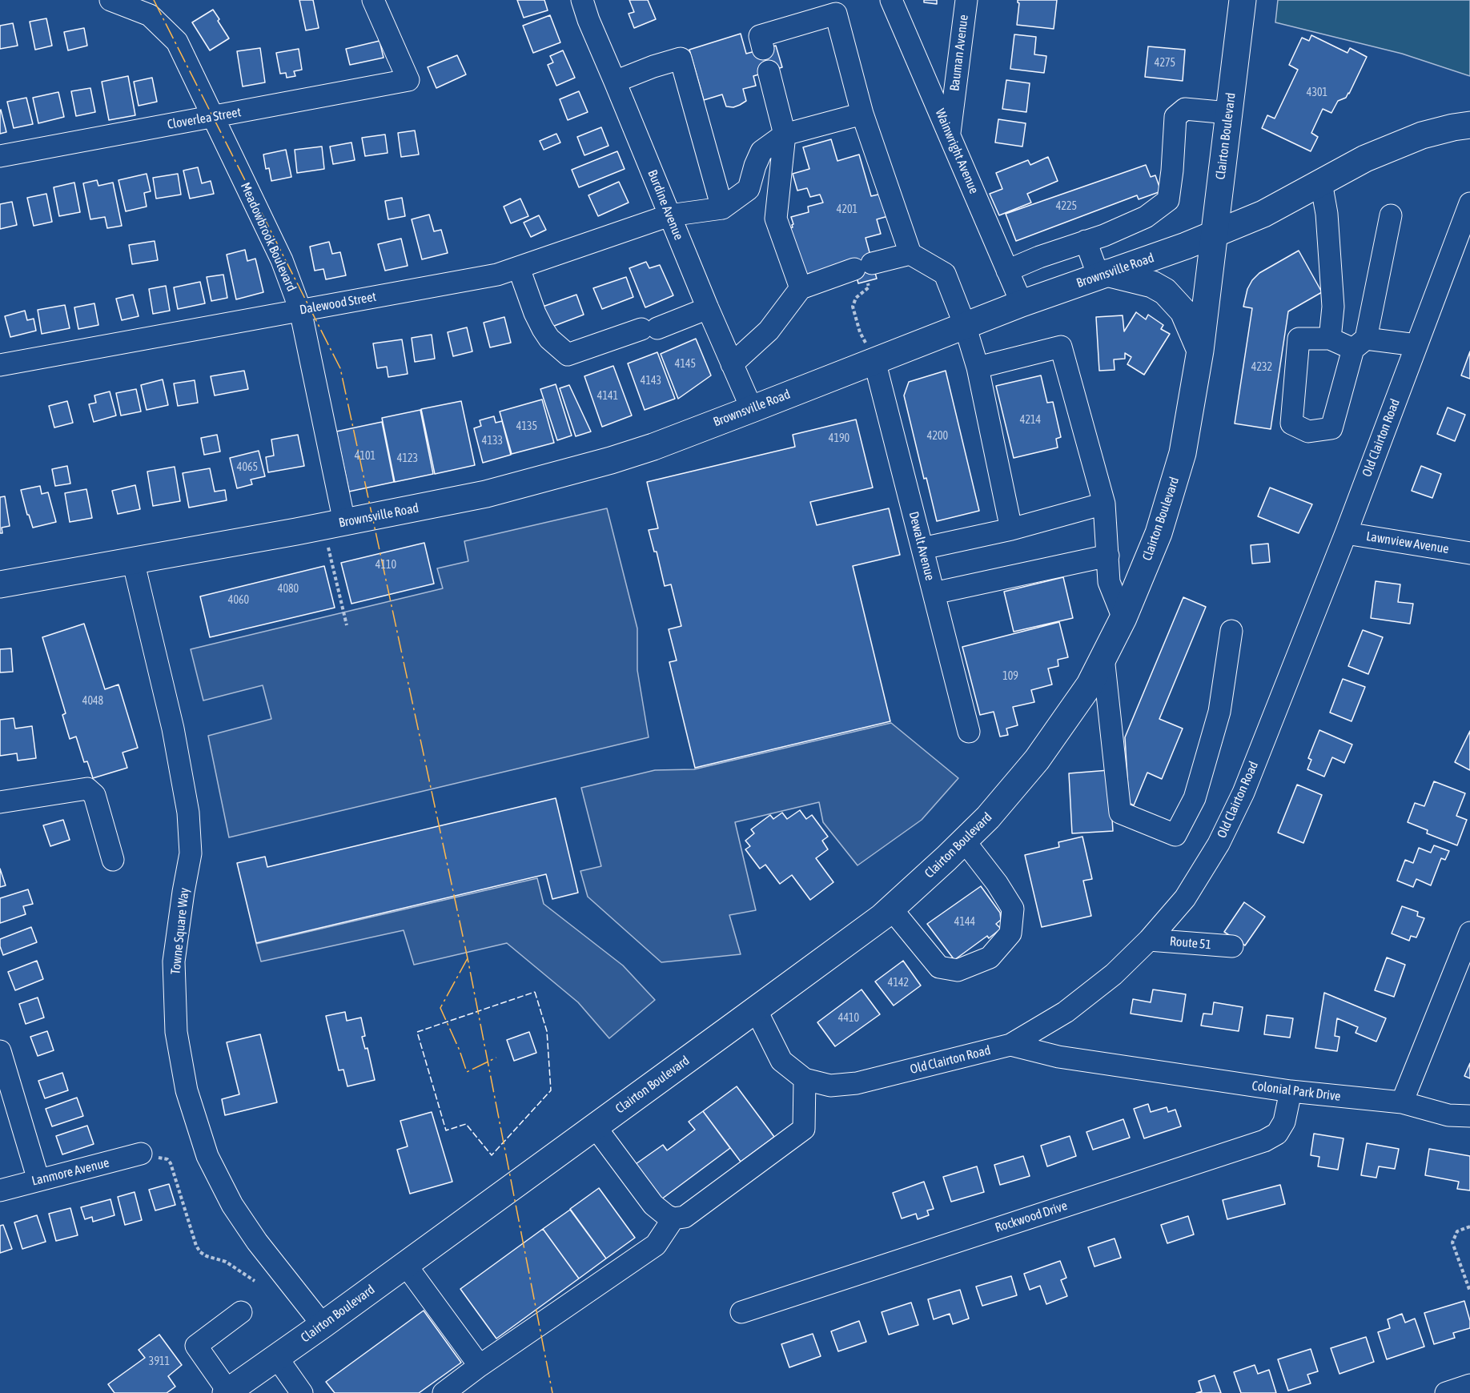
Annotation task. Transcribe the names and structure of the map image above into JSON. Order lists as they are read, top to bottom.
{
  "streets": {
    "main road": ["Clairton Boulevard", "Brownsville Road"],
    "street": [
      "Bauman Avenue",
      "Cloverlea Street",
      "Wainwright Avenue",
      "Burdine Avenue",
      "Meadowbrook Boulevard",
      "Dalewood Street",
      "Old Clairton Road",
      "Lawnview Avenue",
      "Dewalt Avenue",
      "Towne Square Way",
      "Route 51",
      "Colonial Park Drive",
      "Lanmore Avenue",
      "Rockwood Drive"
    ]
  },
  "crossings": [
    ["Bauman Avenue", "Wainwright Avenue"],
    ["Cloverlea Street", "Meadowbrook Boulevard"],
    ["Clairton Boulevard", "Brownsville Road"],
    ["Clairton Boulevard", "Old Clairton Road"],
    ["Clairton Boulevard", "Towne Square Way"],
    ["Wainwright Avenue", "Brownsville Road"],
    ["Burdine Avenue", "Brownsville Road"],
    ["Burdine Avenue", "Dalewood Street"],
    ["Meadowbrook Boulevard", "Brownsville Road"],
    ["Meadowbrook Boulevard", "Dalewood Street"],
    ["Brownsville Road", "Dewalt Avenue"],
    ["Brownsville Road", "Towne Square Way"],
    ["Old Clairton Road", "Lawnview Avenue"],
    ["Old Clairton Road", "Route 51"],
    ["Old Clairton Road", "Colonial Park Drive"],
    ["Colonial Park Drive", "Rockwood Drive"]
  ],
  "house_numbers": [
    "4275",
    "4301",
    "4225",
    "4201",
    "4145",
    "4232",
    "4143",
    "4141",
    "4214",
    "4135",
    "4200",
    "4190",
    "4133",
    "4101",
    "4123",
    "4065",
    "4110",
    "4080",
    "4060",
    "109",
    "4048",
    "4144",
    "4142",
    "4410",
    "3911"
  ]
}
